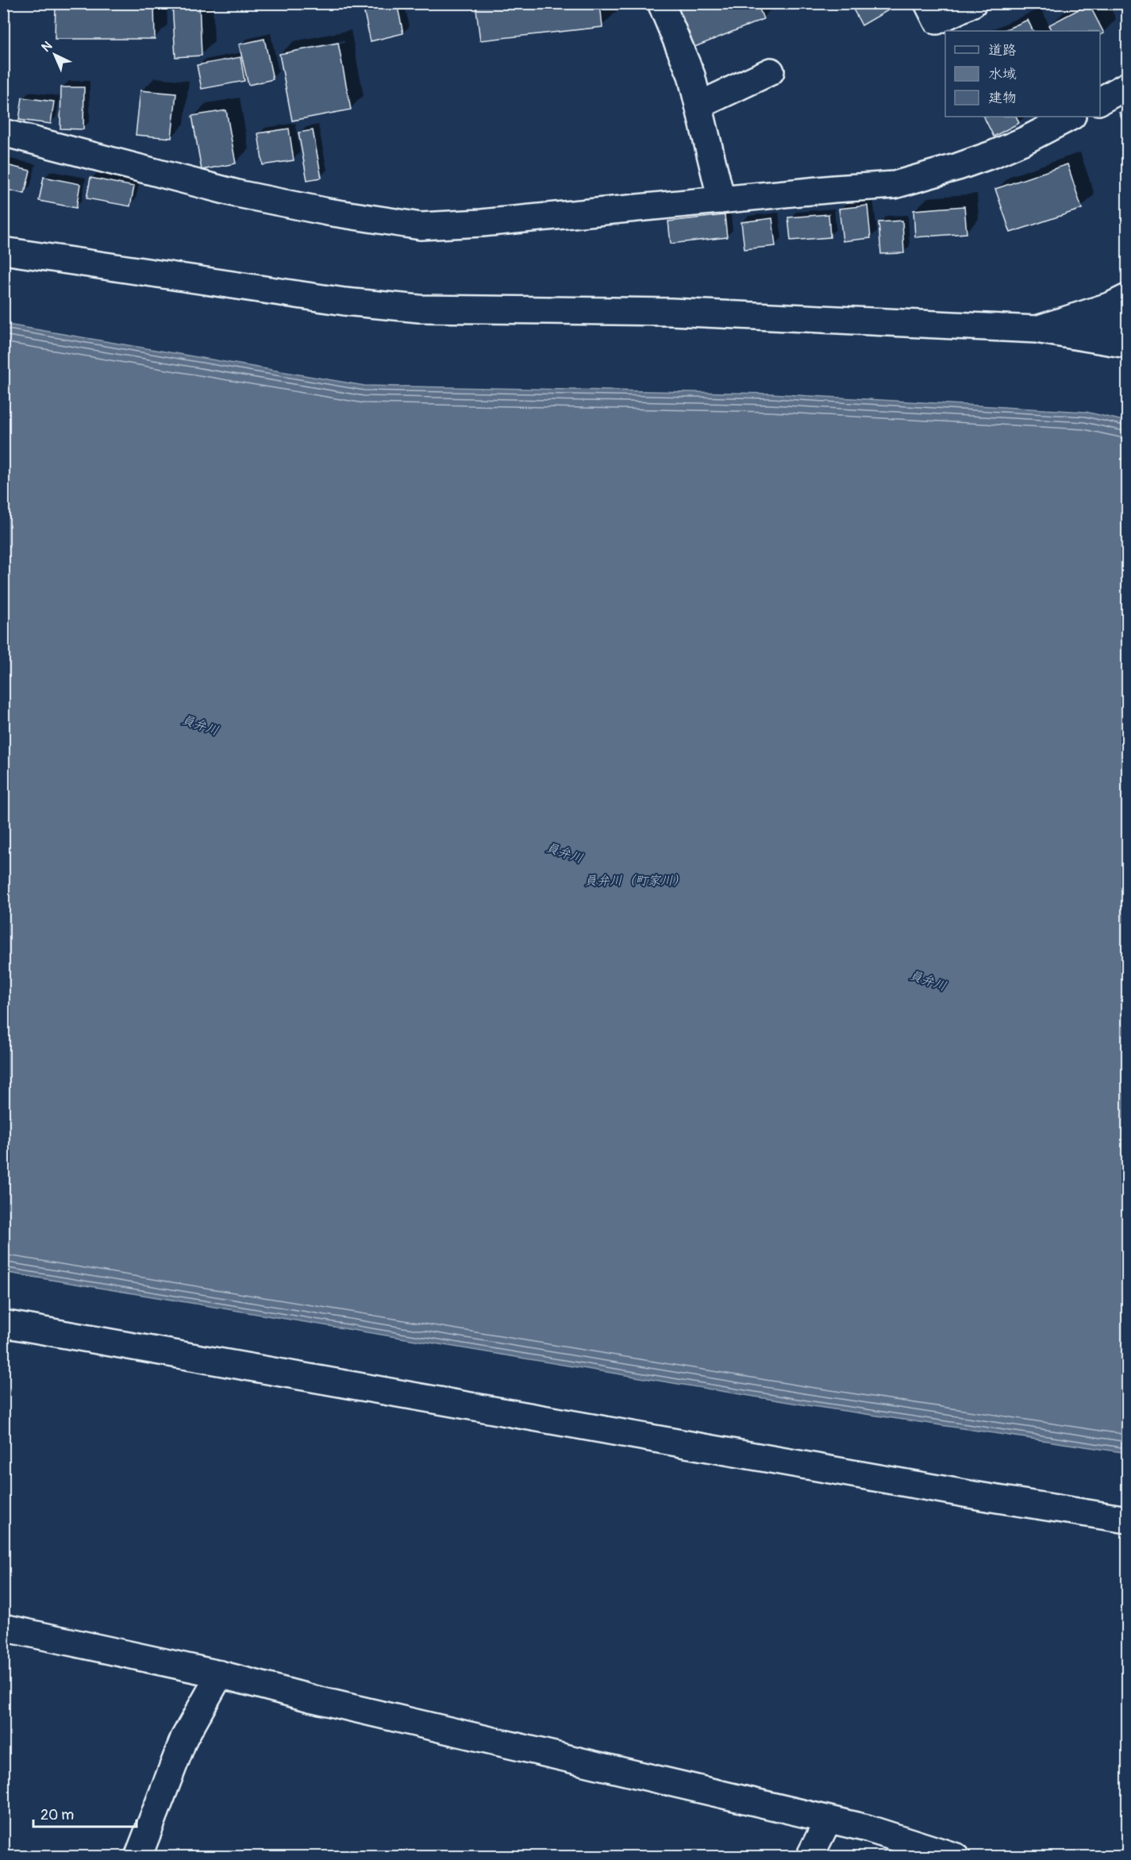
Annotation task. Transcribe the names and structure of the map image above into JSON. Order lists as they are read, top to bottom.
{
  "water": ["員弁川", "員弁川（町家川）"],
  "legend": ["道路", "水域", "建物"],
  "scale_bar": "20 m",
  "north": "top left"
}
